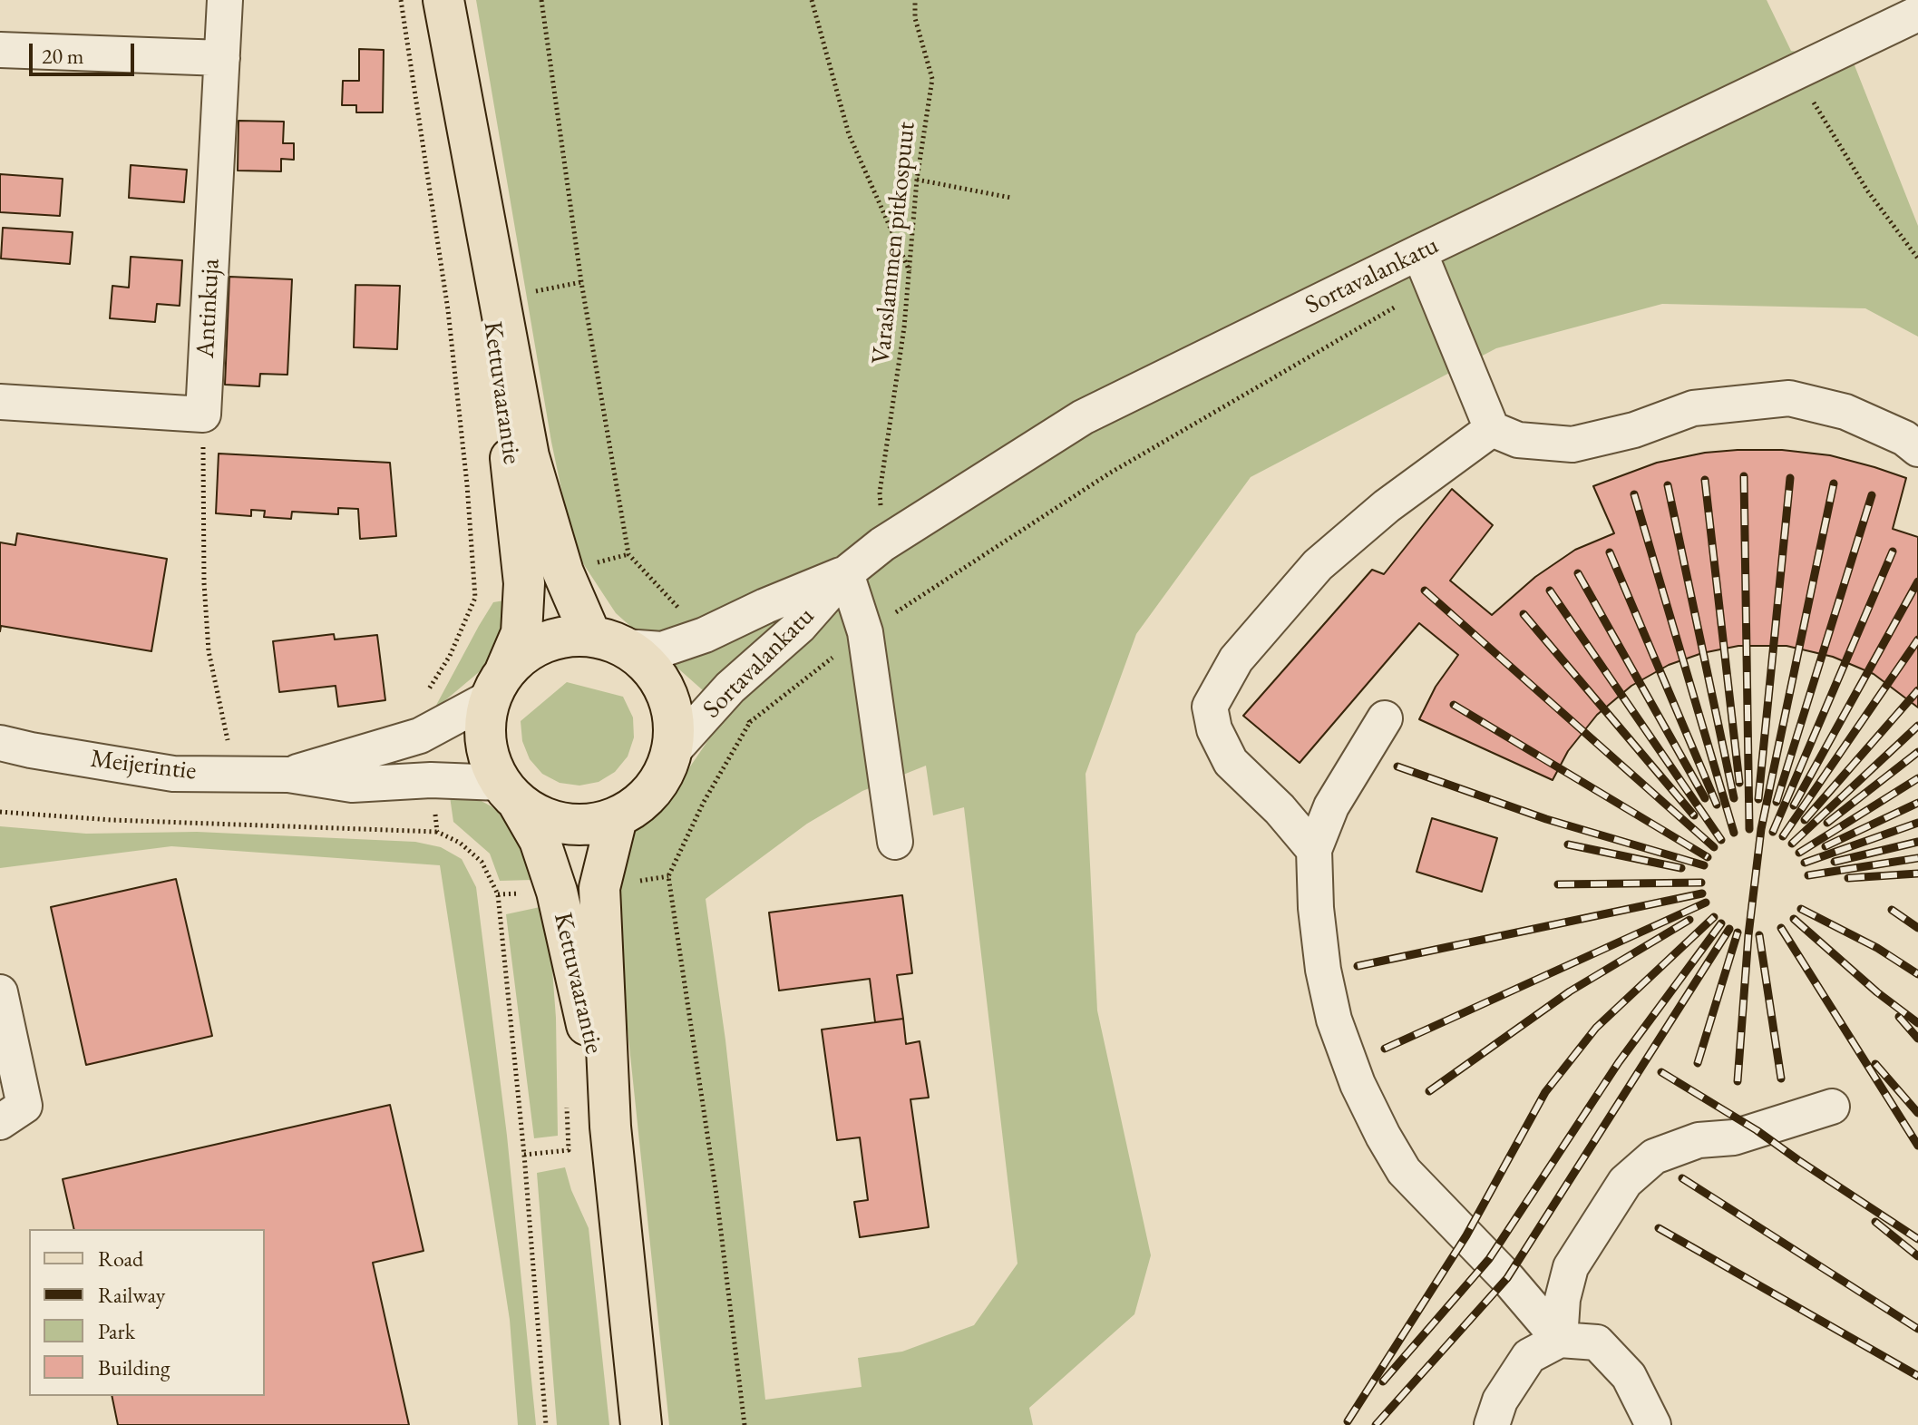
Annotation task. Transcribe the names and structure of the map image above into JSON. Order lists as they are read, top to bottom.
{
  "streets": {
    "main road": ["Kettuvaarantie"],
    "street": ["Sortavalankatu", "Antinkuja", "Meijerintie"],
    "path": ["Varaslammen pitkospuut"]
  },
  "crossings": [
    ["Sortavalankatu", "Kettuvaarantie"],
    ["Sortavalankatu", "Meijerintie"],
    ["Kettuvaarantie", "Meijerintie"]
  ],
  "legend": [
    "Road",
    "Railway",
    "Park",
    "Building"
  ],
  "scale_bar": "20 m"
}
